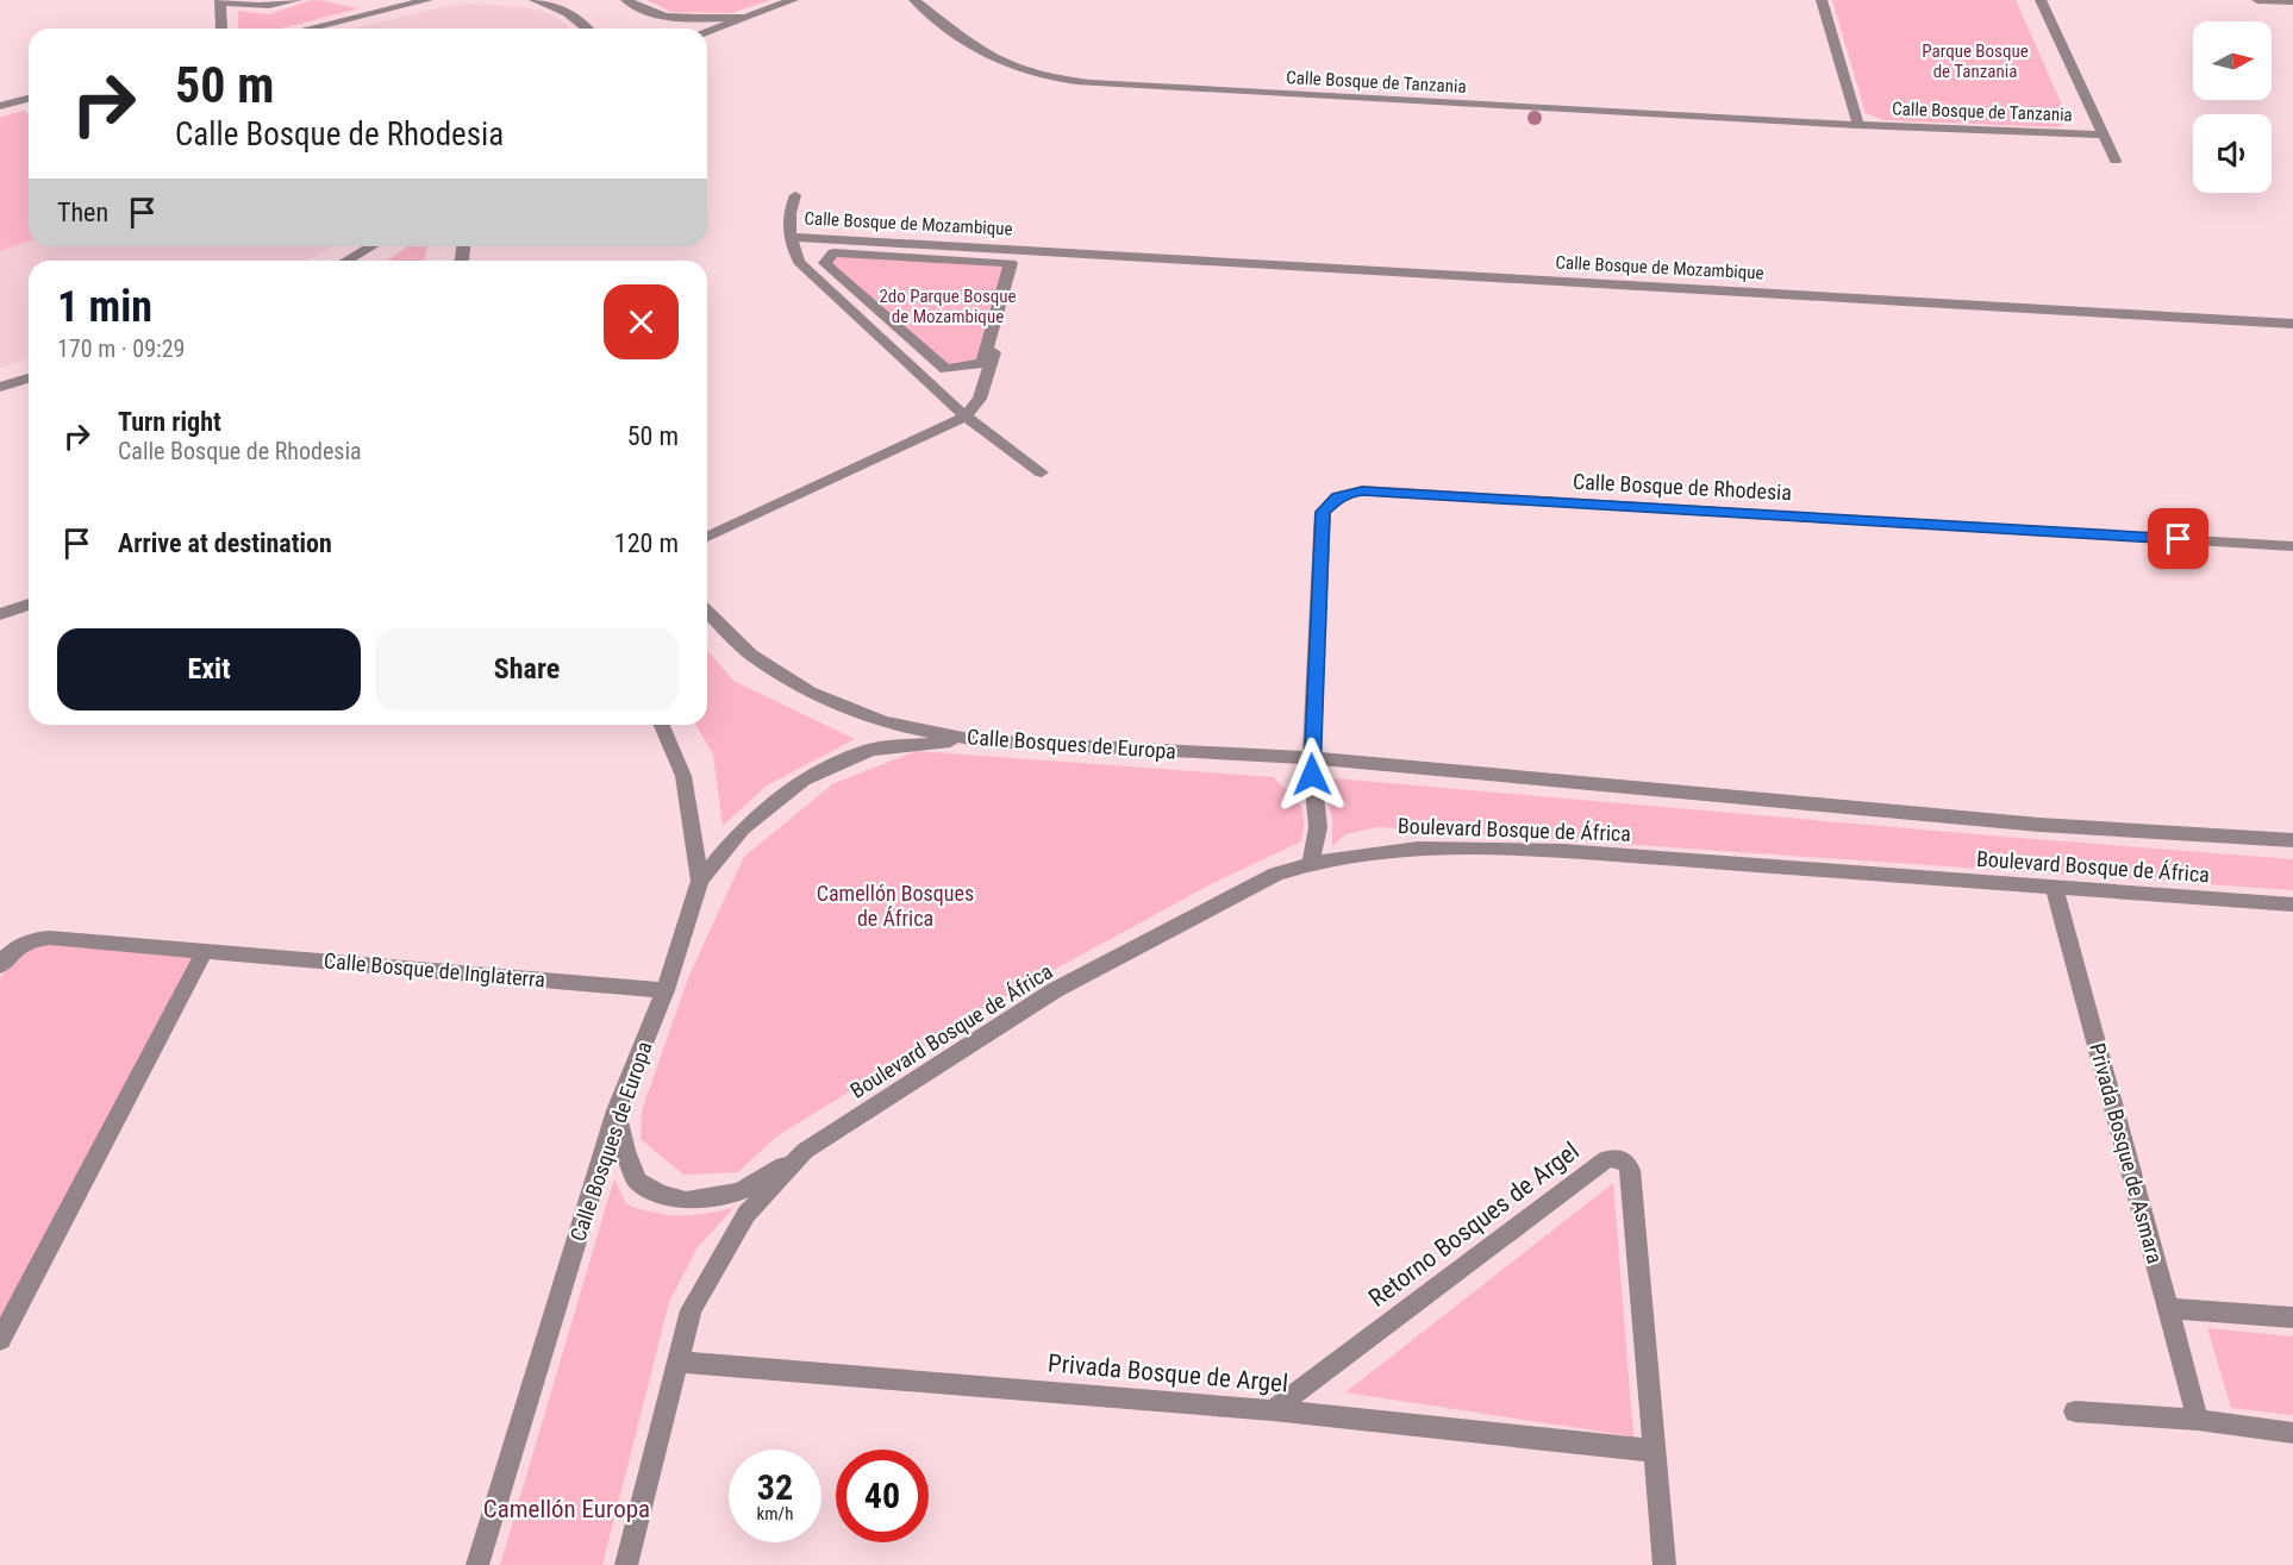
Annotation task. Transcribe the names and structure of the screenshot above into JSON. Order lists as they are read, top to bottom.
{
  "streets": {
    "street": [
      "Calle Bosque de Tanzania",
      "Calle Bosque de Mozambique",
      "Calle Bosque de Rhodesia",
      "Calle Bosques de Europa",
      "Boulevard Bosque de África",
      "Calle Bosque de Inglaterra",
      "Privada Bosque de Asmara",
      "Retorno Bosques de Argel",
      "Privada Bosque de Argel"
    ]
  },
  "crossings": [
    ["Calle Bosque de Rhodesia", "Calle Bosques de Europa"],
    ["Calle Bosque de Rhodesia", "Boulevard Bosque de África"],
    ["Calle Bosques de Europa", "Boulevard Bosque de África"],
    ["Calle Bosques de Europa", "Calle Bosque de Inglaterra"],
    ["Boulevard Bosque de África", "Privada Bosque de Asmara"],
    ["Boulevard Bosque de África", "Privada Bosque de Argel"],
    ["Retorno Bosques de Argel", "Privada Bosque de Argel"]
  ],
  "parks": [
    "Parque Bosque de Tanzania",
    "2do Parque Bosque de Mozambique",
    "Camellón Bosques de África",
    "Camellón Europa"
  ],
  "north": "right",
  "page": {
    "turn": ["50 m", "Calle Bosque de Rhodesia"],
    "then": "Then",
    "heading": ["1 min", "170 m · 09:29"],
    "list": [
      {
        "name": "Turn right",
        "note": "Calle Bosque de Rhodesia",
        "value": "50 m"
      },
      {
        "name": "Arrive at destination",
        "value": "120 m"
      }
    ],
    "buttons": ["Exit", "Share"],
    "speed": "32 km/h",
    "limit": "40"
  }
}
